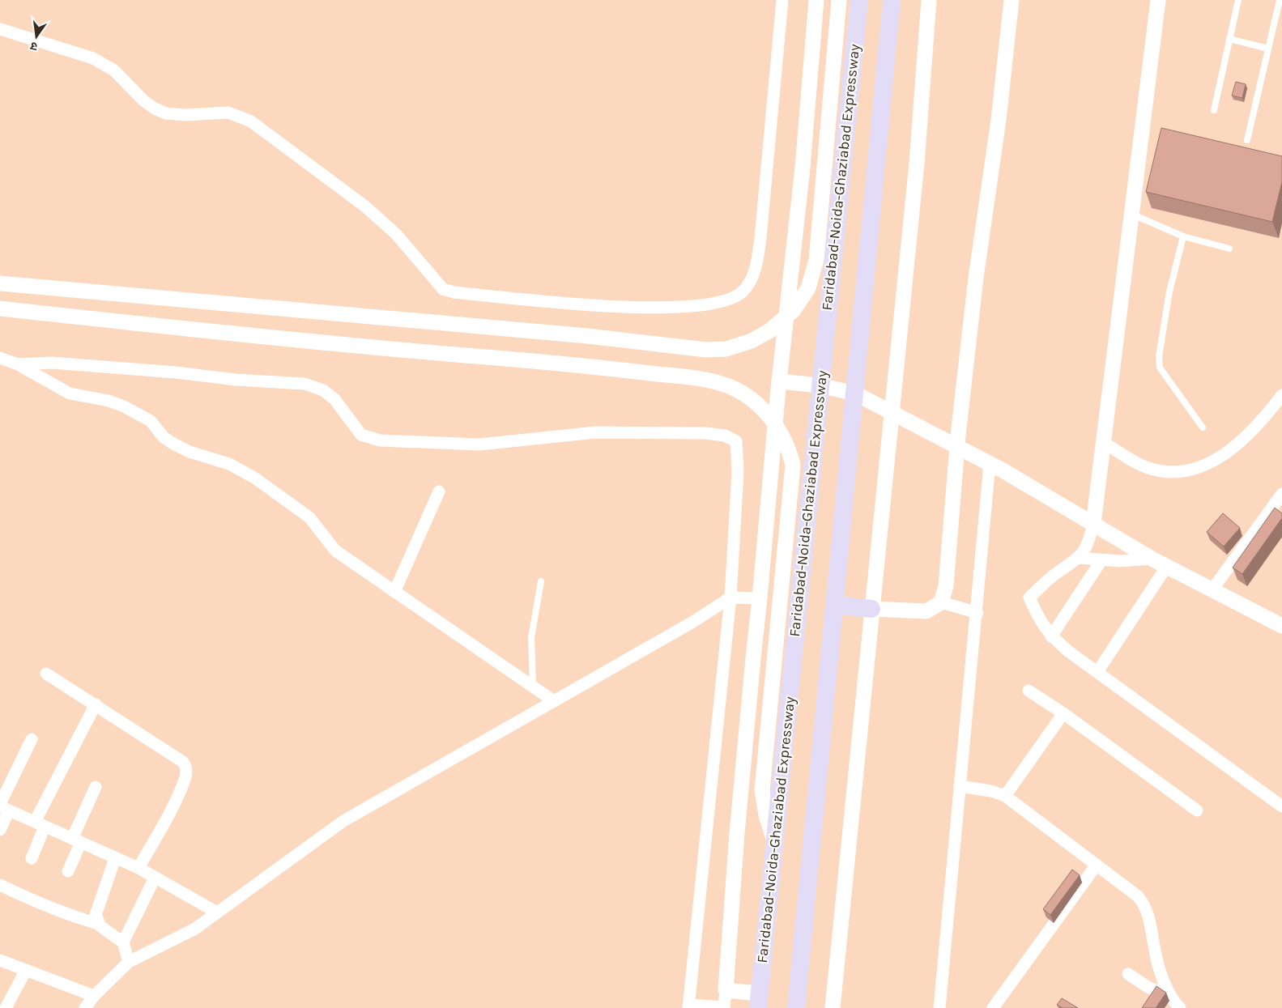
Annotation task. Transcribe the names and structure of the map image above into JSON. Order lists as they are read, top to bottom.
{
  "streets": {
    "main road": ["Faridabad-Noida-Ghaziabad Expressway"]
  },
  "north": "bottom"
}
